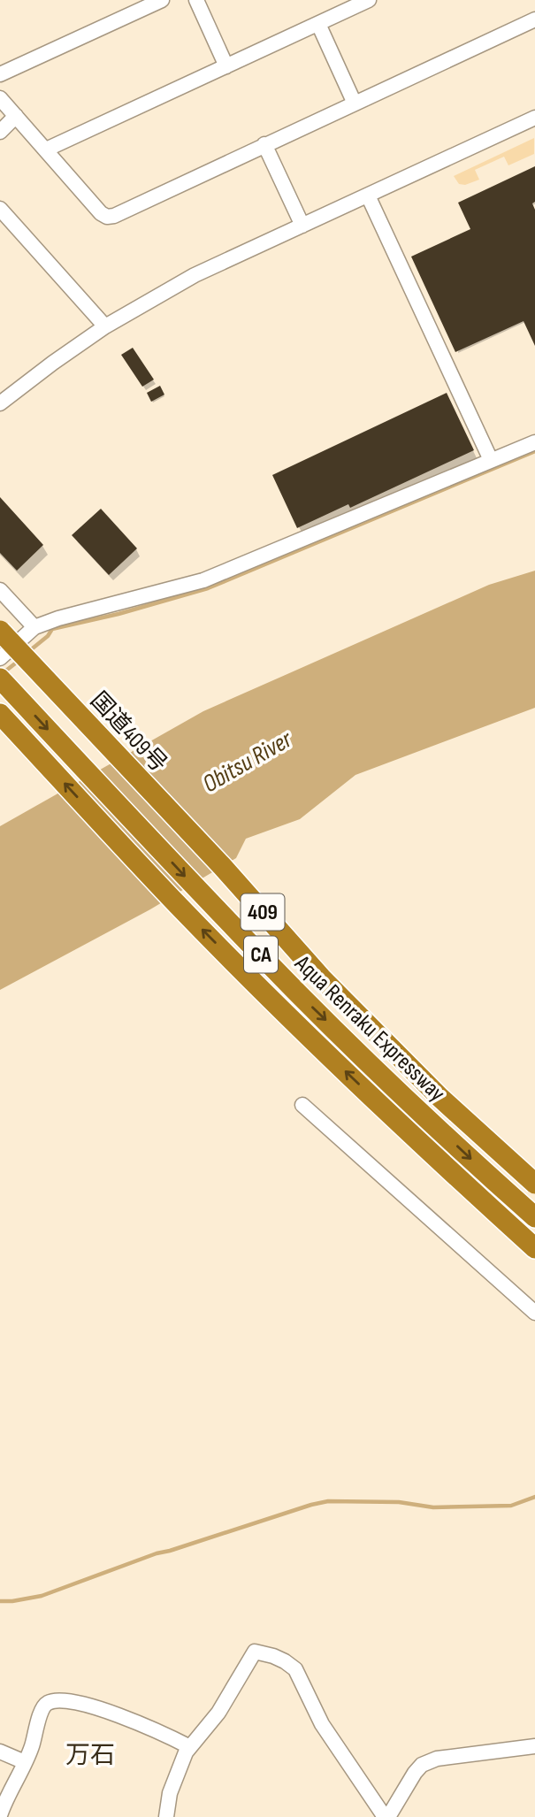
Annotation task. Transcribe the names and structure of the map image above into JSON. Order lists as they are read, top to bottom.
{
  "streets": {
    "highway": [
      "国道409号",
      "409",
      "CA",
      "Aqua Renraku Expressway"
    ]
  },
  "districts": ["万石"],
  "water": ["Obitsu River"]
}
